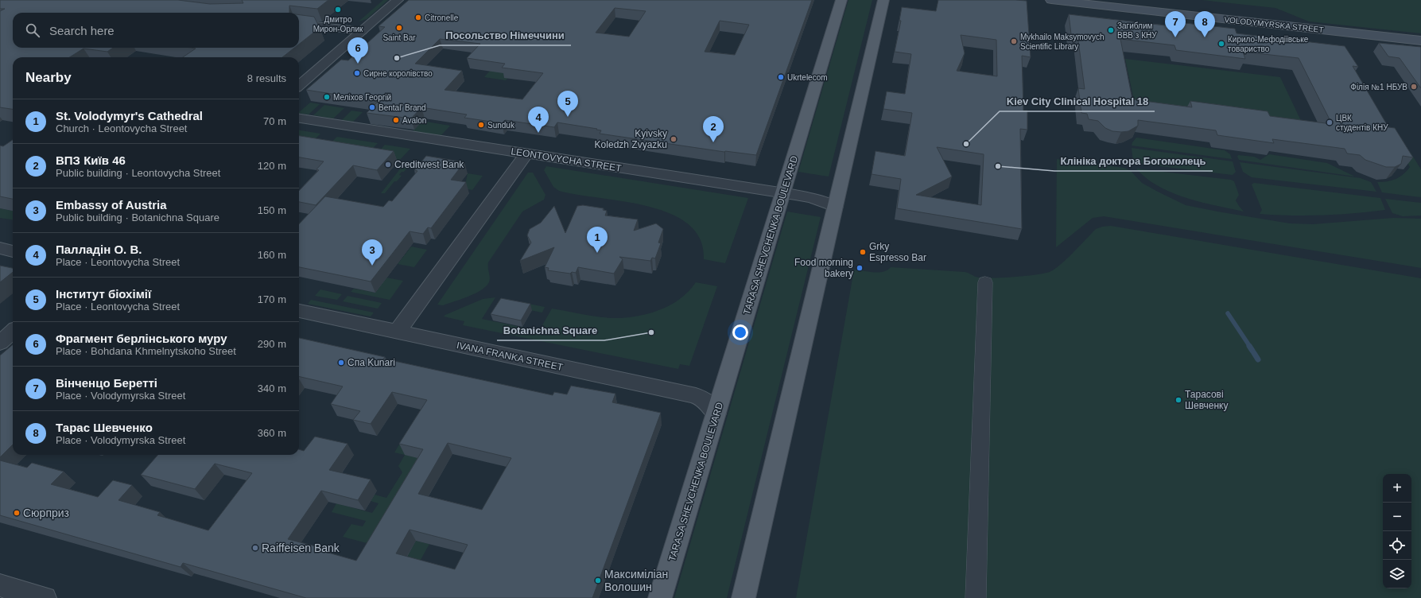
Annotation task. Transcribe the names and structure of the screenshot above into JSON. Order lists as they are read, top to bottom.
{
  "streets": {
    "main road": ["VOLODYMYRSKA STREET", "TARASA SHEVCHENKA BOULEVARD"],
    "street": ["LEONTOVYCHA STREET", "IVANA FRANKA STREET"]
  },
  "crossings": [
    ["LEONTOVYCHA STREET", "TARASA SHEVCHENKA BOULEVARD"],
    ["TARASA SHEVCHENKA BOULEVARD", "IVANA FRANKA STREET"]
  ],
  "places": [
    "Дмитро Мирон-Орлик",
    "Citronelle",
    "Saint Bar",
    "Загиблим ВВВ з КНУ",
    "Mykhailo Maksymovych Scientific Library",
    "Кирило-Мефодіївське товариство",
    "Посольство Німеччини",
    "Сирне королівство",
    "Ukrtelecom",
    "Філія №1 НБУВ",
    "Меліхов Георгій",
    "Bental’ Brand",
    "Avalon",
    "ЦВК студентів КНУ",
    "Sunduk",
    "Kyivsky Koledzh Zvyazku",
    "Kiev City Clinical Hospital 18",
    "Creditwest Bank",
    "Клініка доктора Богомолець",
    "Grky Espresso Bar",
    "Food morning bakery",
    "Botanichna Square",
    "Спа Kunari",
    "Тарасові Шевченку",
    "Сюрприз",
    "Raiffeisen Bank",
    "Максиміліан Волошин"
  ],
  "page": {
    "pins": [
      "7",
      "8",
      "6",
      "5",
      "4",
      "2",
      "1",
      "3"
    ],
    "search": "Search here",
    "heading": ["Nearby", "8 results"],
    "list": [
      {
        "mark": "1",
        "name": "St. Volodymyr's Cathedral",
        "note": "Church · Leontovycha Street",
        "value": "70 m"
      },
      {
        "mark": "2",
        "name": "ВПЗ Київ 46",
        "note": "Public building · Leontovycha Street",
        "value": "120 m"
      },
      {
        "mark": "3",
        "name": "Embassy of Austria",
        "note": "Public building · Botanichna Square",
        "value": "150 m"
      },
      {
        "mark": "4",
        "name": "Палладін О. В.",
        "note": "Place · Leontovycha Street",
        "value": "160 m"
      },
      {
        "mark": "5",
        "name": "Інститут біохімії",
        "note": "Place · Leontovycha Street",
        "value": "170 m"
      },
      {
        "mark": "6",
        "name": "Фрагмент берлінського муру",
        "note": "Place · Bohdana Khmelnytskoho Street",
        "value": "290 m"
      },
      {
        "mark": "7",
        "name": "Вінченцо Беретті",
        "note": "Place · Volodymyrska Street",
        "value": "340 m"
      },
      {
        "mark": "8",
        "name": "Тарас Шевченко",
        "note": "Place · Volodymyrska Street",
        "value": "360 m"
      }
    ],
    "map_buttons": ["+", "−"]
  }
}
